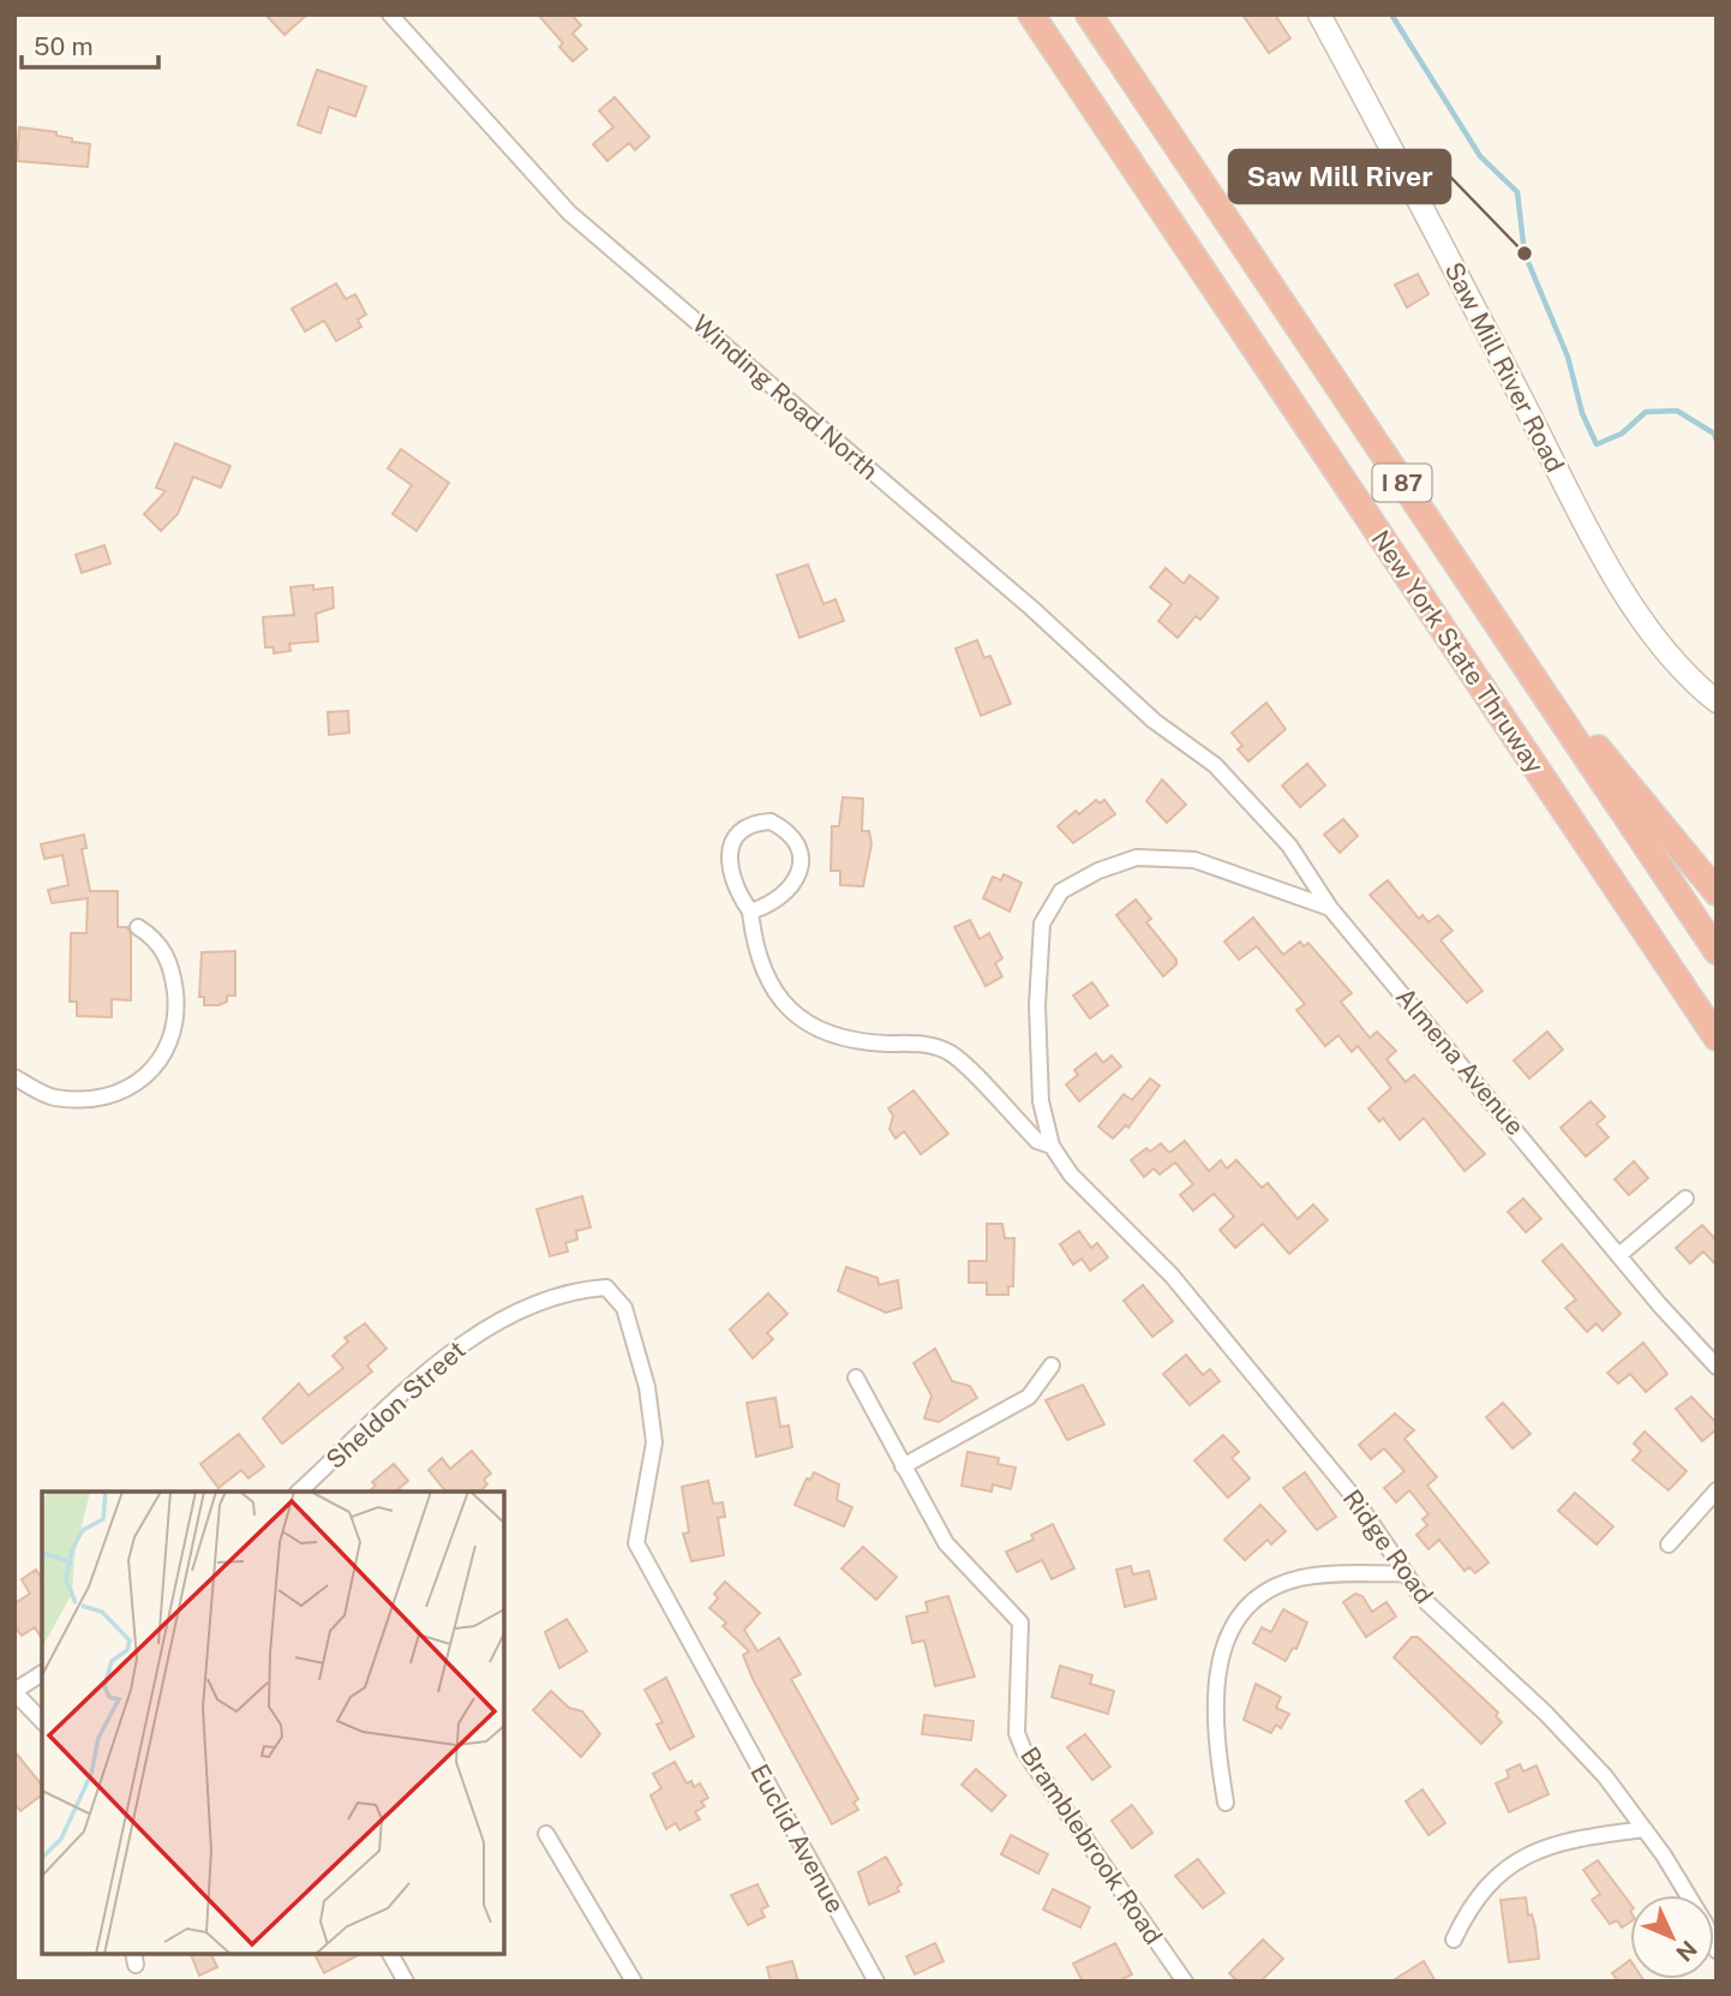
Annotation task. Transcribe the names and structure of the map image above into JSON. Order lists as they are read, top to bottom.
{
  "streets": {
    "highway": ["I 87", "New York State Thruway"],
    "main road": ["Saw Mill River Road"],
    "street": [
      "Winding Road North",
      "Almena Avenue",
      "Sheldon Street",
      "Ridge Road",
      "Euclid Avenue",
      "Bramblebrook Road"
    ]
  },
  "crossings": [
    ["Winding Road North", "Almena Avenue"],
    ["Sheldon Street", "Euclid Avenue"]
  ],
  "places": ["Saw Mill River"],
  "scale_bar": "50 m",
  "north": "bottom right"
}
